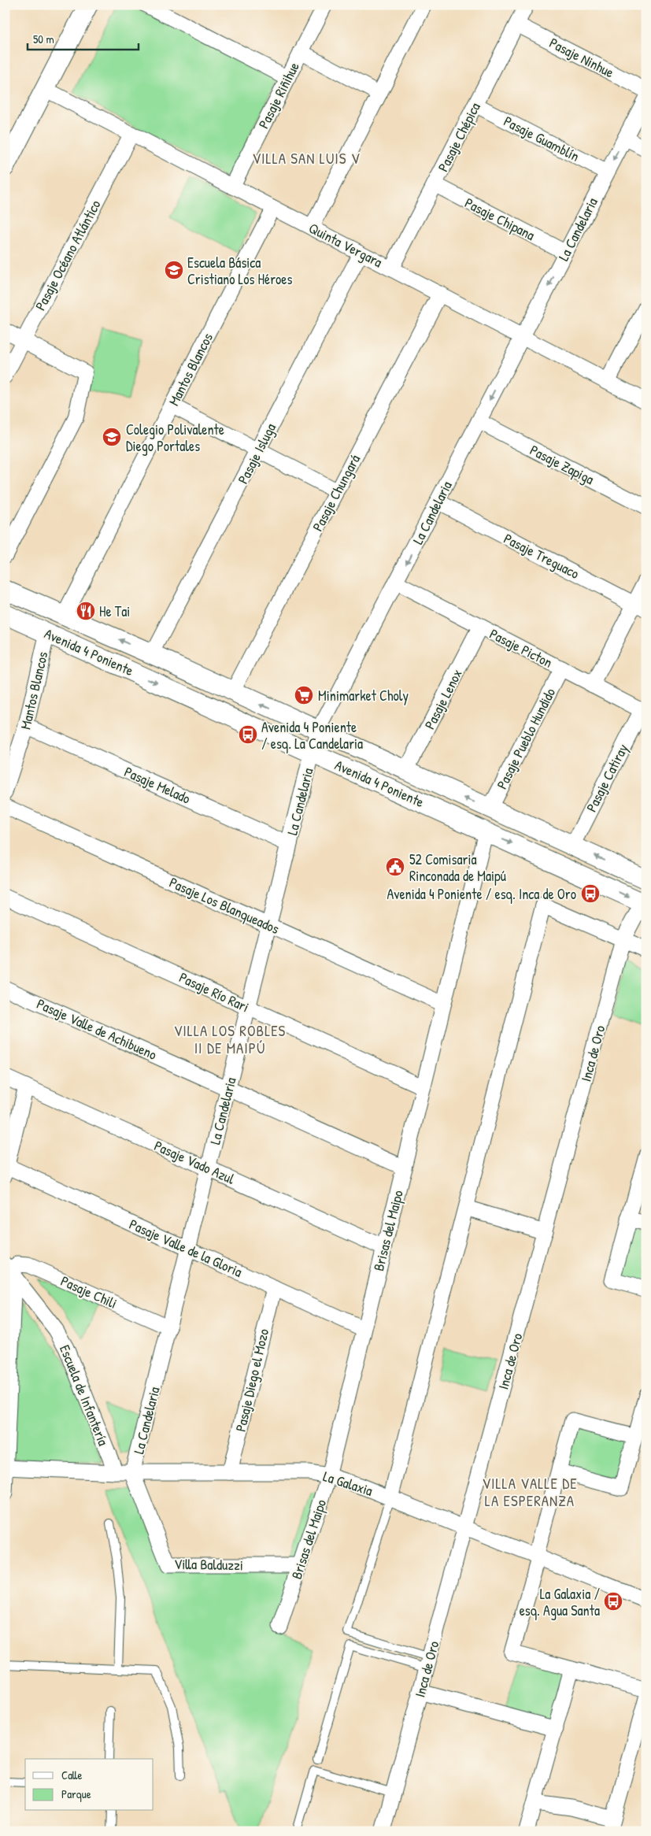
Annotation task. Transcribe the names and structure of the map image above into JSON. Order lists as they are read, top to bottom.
{
  "streets": {
    "street": [
      "Pasaje Ninhue",
      "Pasaje Riñihue",
      "Pasaje Chépica",
      "Pasaje Guamblín",
      "Pasaje Chipana",
      "La Candelaria",
      "Quinta Vergara",
      "Pasaje Océano Atlántico",
      "Mantos Blancos",
      "Pasaje Isluga",
      "Pasaje Zapiga",
      "Pasaje Chungará",
      "Pasaje Treguaco",
      "Pasaje Picton",
      "Avenida 4 Poniente",
      "Pasaje Lenox",
      "Pasaje Pueblo Hundido",
      "Pasaje Catiray",
      "Pasaje Melado",
      "Pasaje Los Blanqueados",
      "Pasaje Río Rari",
      "Pasaje Valle de Achibueno",
      "Inca de Oro",
      "Pasaje Vado Azul",
      "Brisas del Maipo",
      "Pasaje Valle de la Gloria",
      "Pasaje Chili",
      "Pasaje Diego el Mozo",
      "Escuela de Infantería",
      "La Galaxia",
      "Villa Balduzzi"
    ]
  },
  "crossings": [
    ["Pasaje Ninhue", "Pasaje Chépica"],
    ["Pasaje Riñihue", "Quinta Vergara"],
    ["Pasaje Chépica", "Pasaje Guamblín"],
    ["Pasaje Chépica", "Pasaje Chipana"],
    ["Pasaje Chépica", "Quinta Vergara"],
    ["Pasaje Guamblín", "La Candelaria"],
    ["Pasaje Chipana", "La Candelaria"],
    ["La Candelaria", "Quinta Vergara"],
    ["La Candelaria", "Pasaje Zapiga"],
    ["La Candelaria", "Pasaje Treguaco"],
    ["La Candelaria", "Pasaje Picton"],
    ["La Candelaria", "Avenida 4 Poniente"],
    ["La Candelaria", "Pasaje Melado"],
    ["La Candelaria", "Pasaje Los Blanqueados"],
    ["La Candelaria", "Pasaje Río Rari"],
    ["La Candelaria", "Pasaje Valle de Achibueno"],
    ["La Candelaria", "Pasaje Vado Azul"],
    ["La Candelaria", "Pasaje Valle de la Gloria"],
    ["La Candelaria", "Pasaje Chili"],
    ["La Candelaria", "La Galaxia"],
    ["La Candelaria", "Villa Balduzzi"],
    ["Quinta Vergara", "Pasaje Océano Atlántico"],
    ["Quinta Vergara", "Mantos Blancos"],
    ["Quinta Vergara", "Pasaje Isluga"],
    ["Quinta Vergara", "Pasaje Chungará"],
    ["Mantos Blancos", "Avenida 4 Poniente"],
    ["Mantos Blancos", "Pasaje Melado"],
    ["Pasaje Isluga", "Avenida 4 Poniente"],
    ["Pasaje Chungará", "Avenida 4 Poniente"],
    ["Pasaje Picton", "Pasaje Lenox"],
    ["Pasaje Picton", "Pasaje Pueblo Hundido"],
    ["Pasaje Picton", "Pasaje Catiray"],
    ["Avenida 4 Poniente", "Pasaje Lenox"],
    ["Avenida 4 Poniente", "Pasaje Pueblo Hundido"],
    ["Avenida 4 Poniente", "Pasaje Catiray"],
    ["Avenida 4 Poniente", "Inca de Oro"],
    ["Avenida 4 Poniente", "Brisas del Maipo"],
    ["Pasaje Los Blanqueados", "Brisas del Maipo"],
    ["Pasaje Río Rari", "Brisas del Maipo"],
    ["Pasaje Valle de Achibueno", "Brisas del Maipo"],
    ["Inca de Oro", "La Galaxia"],
    ["Pasaje Vado Azul", "Brisas del Maipo"],
    ["Brisas del Maipo", "Pasaje Valle de la Gloria"],
    ["Brisas del Maipo", "La Galaxia"],
    ["Brisas del Maipo", "Villa Balduzzi"],
    ["Pasaje Valle de la Gloria", "Pasaje Diego el Mozo"],
    ["Pasaje Chili", "Escuela de Infantería"],
    ["Pasaje Diego el Mozo", "La Galaxia"],
    ["Escuela de Infantería", "La Galaxia"],
    ["La Galaxia", "Villa Balduzzi"]
  ],
  "districts": ["VILLA SAN LUIS V", "VILLA LOS ROBLES II DE MAIPÚ", "VILLA VALLE DE LA ESPERANZA"],
  "places": {
    "school or university": ["Escuela Básica Cristiano Los Héroes", "Colegio Polivalente Diego Portales"],
    "restaurant": ["He Tai"],
    "supermarket": ["Minimarket Choly"],
    "bus stop": ["Avenida 4 Poniente / esq. La Candelaria", "Avenida 4 Poniente / esq. Inca de Oro", "La Galaxia / esq. Agua Santa"],
    "public building": ["52 Comisaria Rinconada de Maipú"]
  },
  "legend": ["Calle", "Parque"],
  "scale_bar": "50 m"
}
